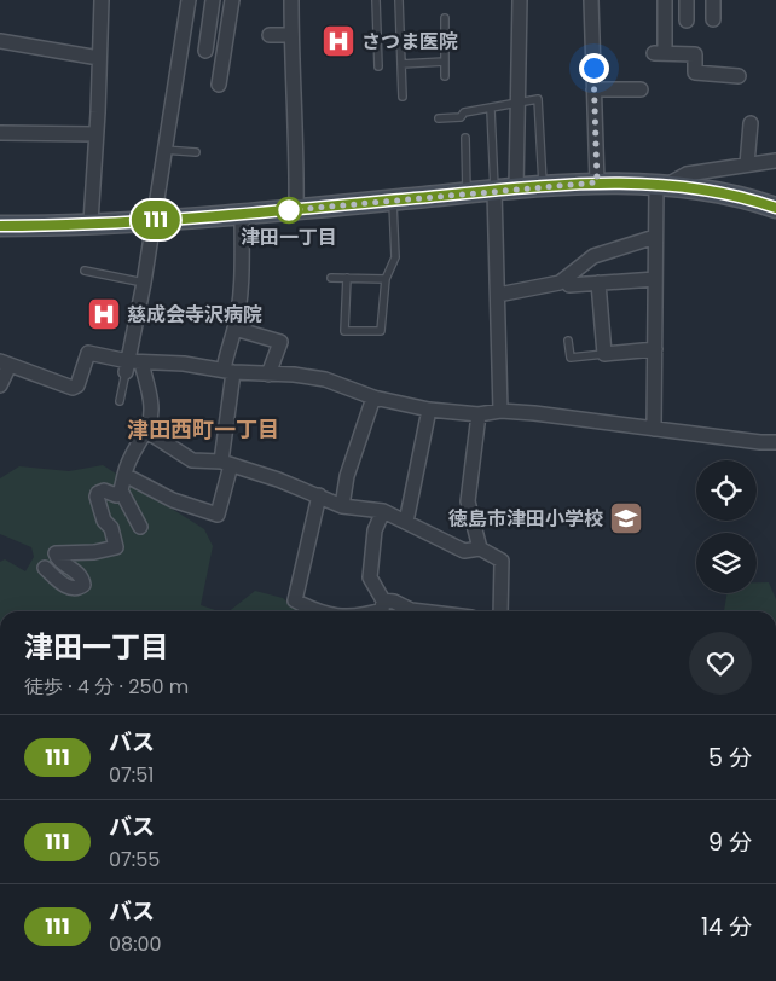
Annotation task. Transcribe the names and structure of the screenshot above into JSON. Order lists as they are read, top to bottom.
{
  "districts": ["津田西町一丁目"],
  "places": {
    "hospital": ["さつま医院", "慈成会寺沢病院"],
    "other": ["津田一丁目"],
    "school or university": ["徳島市津田小学校"]
  },
  "lines": ["bus line 111"],
  "page": {
    "on_map": "111",
    "heading": ["津田一丁目", "徒歩 · 4 分 · 250 m"],
    "list": [
      {
        "mark": "111",
        "name": "バス",
        "note": "07:51",
        "value": "5 分"
      },
      {
        "mark": "111",
        "name": "バス",
        "note": "07:55",
        "value": "9 分"
      },
      {
        "mark": "111",
        "name": "バス",
        "note": "08:00",
        "value": "14 分"
      }
    ]
  }
}
